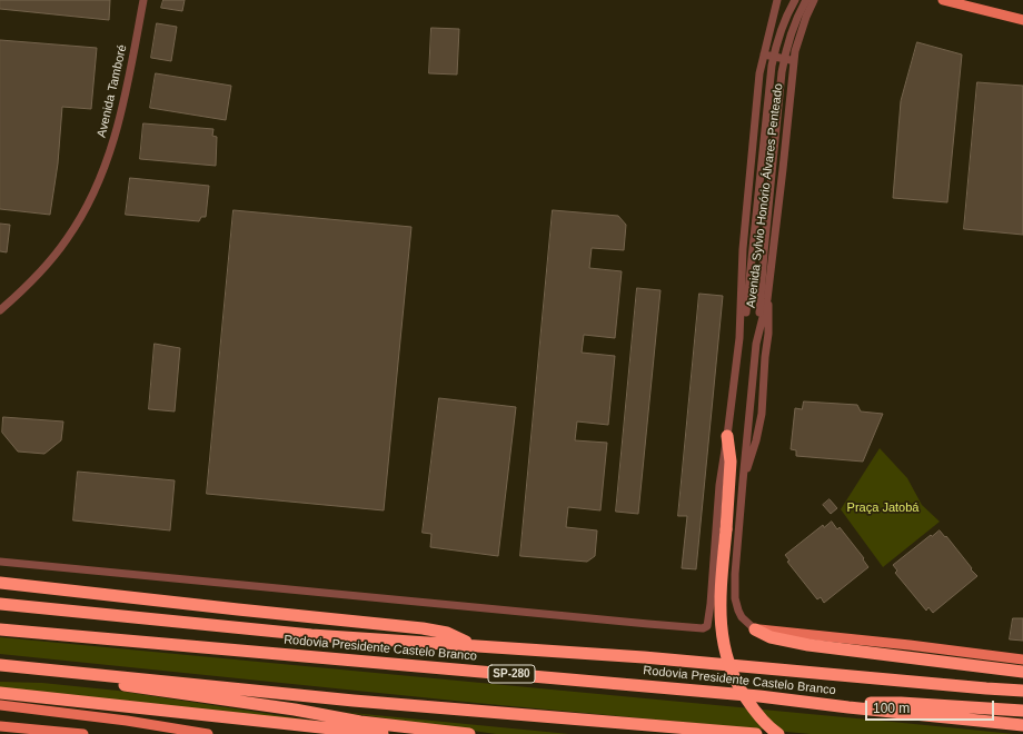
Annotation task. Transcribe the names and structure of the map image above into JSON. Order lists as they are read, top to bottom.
{
  "streets": {
    "highway": ["Rodovia Presidente Castelo Branco", "SP-280"],
    "street": ["Avenida Tamboré", "Avenida Sylvio Honório Álvares Penteado"]
  },
  "parks": ["Praça Jatobá"],
  "scale_bar": "100 m"
}
